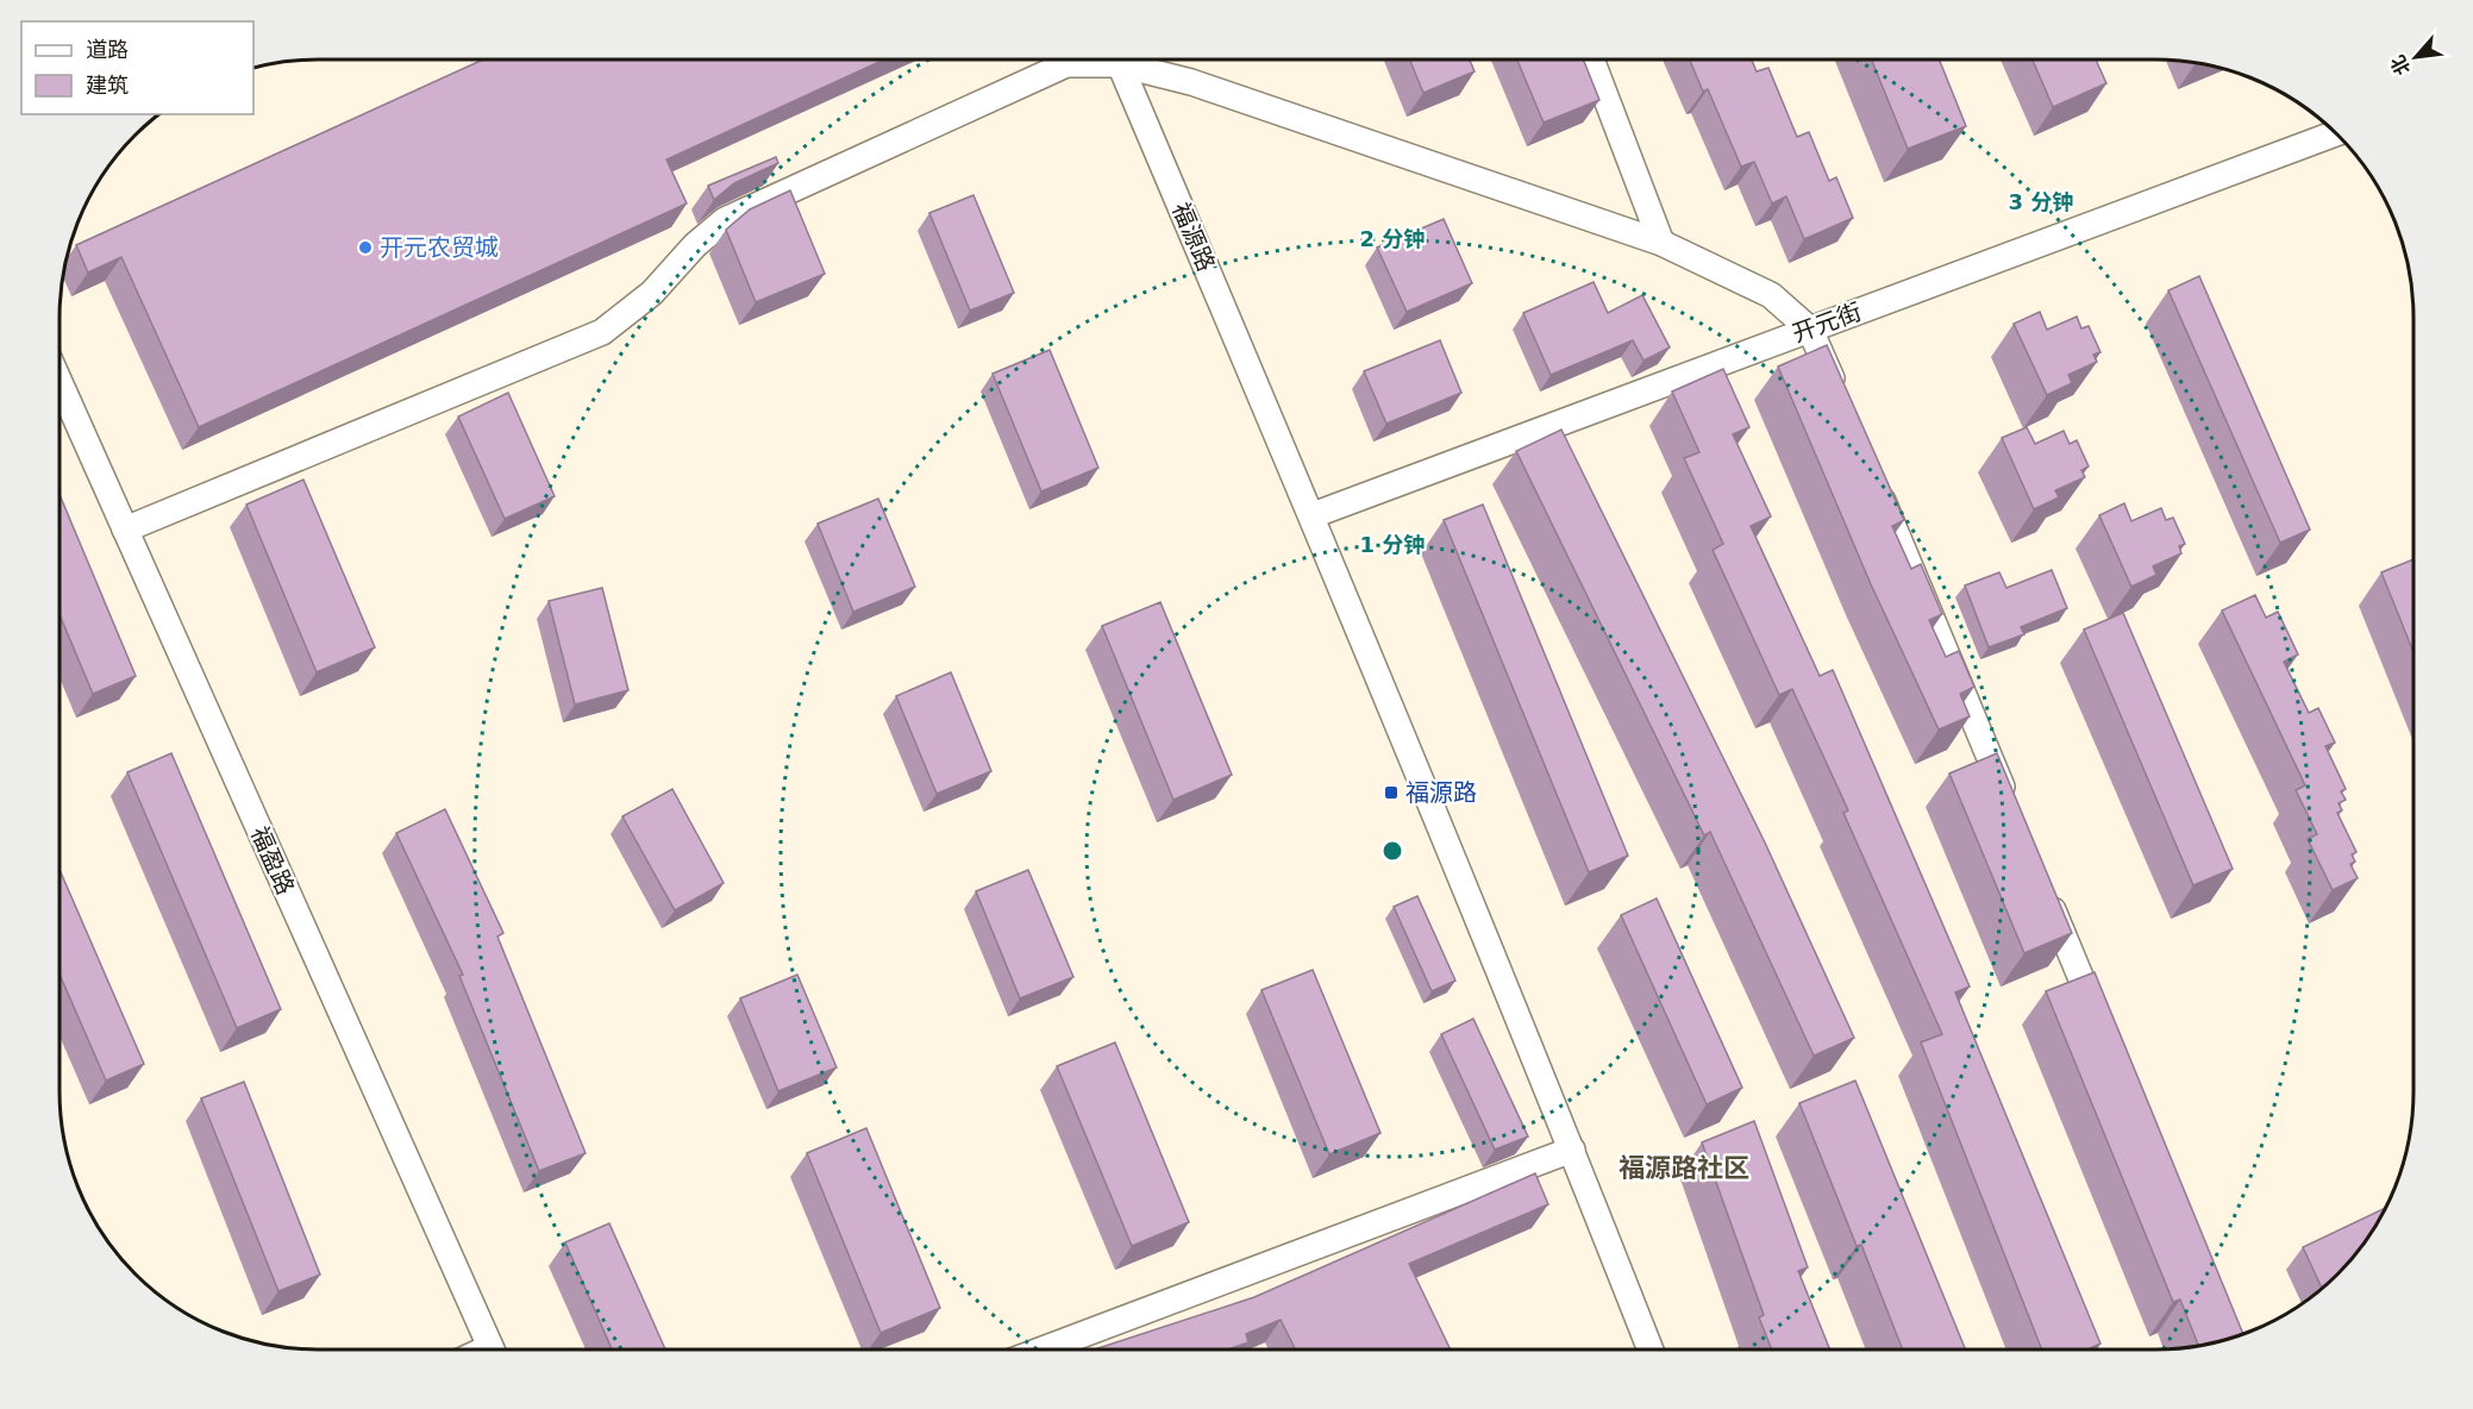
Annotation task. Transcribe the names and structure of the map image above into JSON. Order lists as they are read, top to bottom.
{
  "streets": {
    "street": ["福源路", "开元街", "福盈路"]
  },
  "crossings": [
    ["福源路", "开元街"]
  ],
  "districts": ["福源路社区"],
  "places": {
    "other": ["开元农贸城"],
    "transit": ["福源路"]
  },
  "legend": ["道路", "建筑"],
  "north": "bottom left",
  "rings": ["3 分钟", "2 分钟", "1 分钟"]
}
